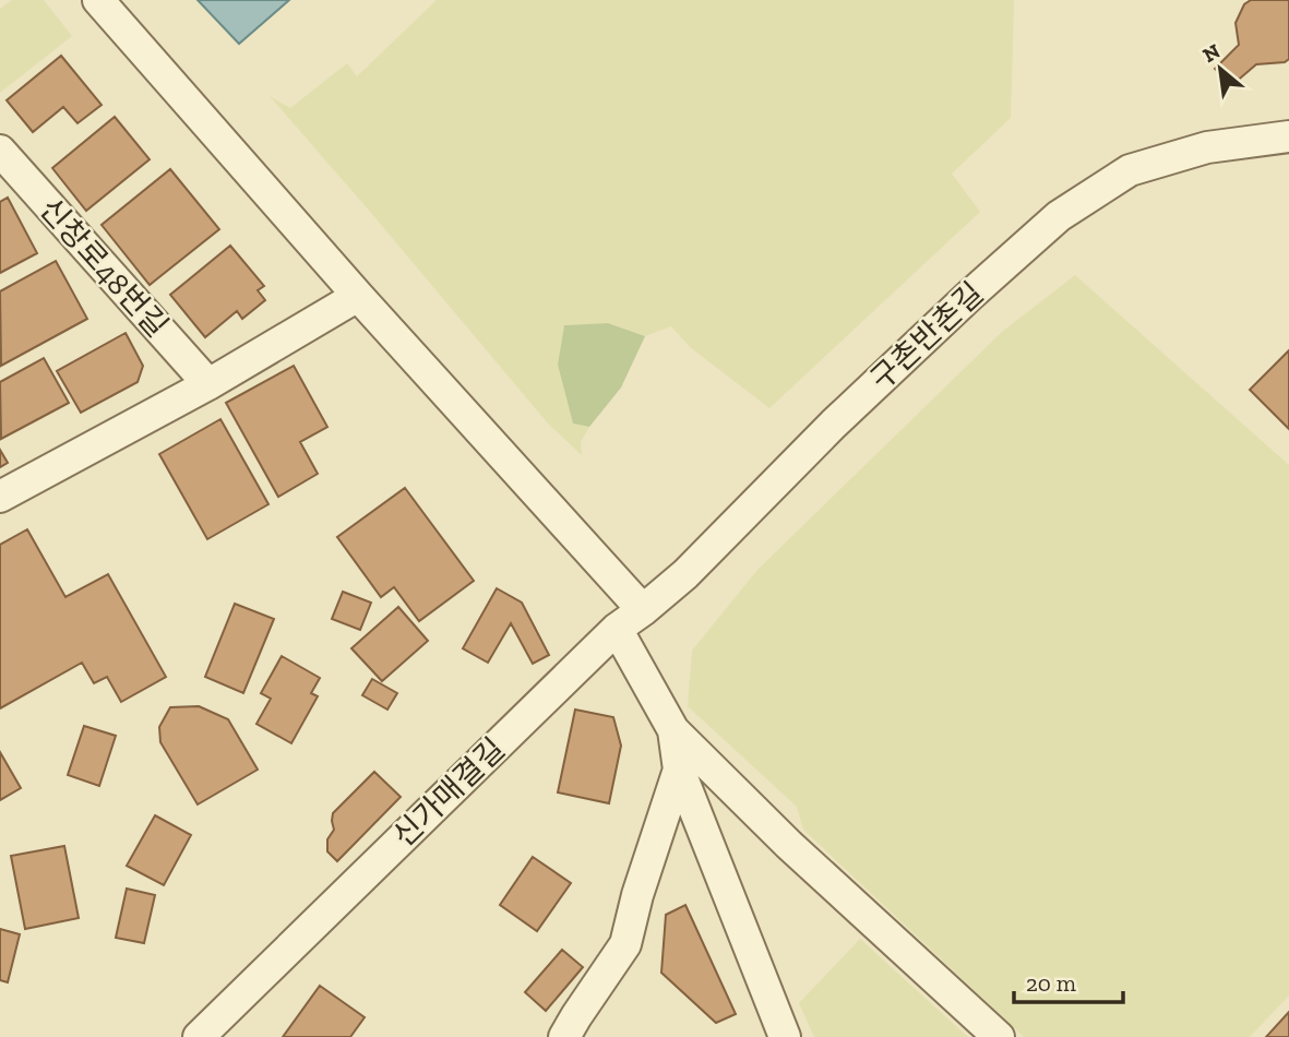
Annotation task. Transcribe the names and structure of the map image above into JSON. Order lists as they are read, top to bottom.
{
  "streets": {
    "street": ["신창로48번길", "구촌반촌길", "신가매결길"]
  },
  "crossings": [
    ["구촌반촌길", "신가매결길"]
  ],
  "scale_bar": "20 m",
  "north": "top left"
}
